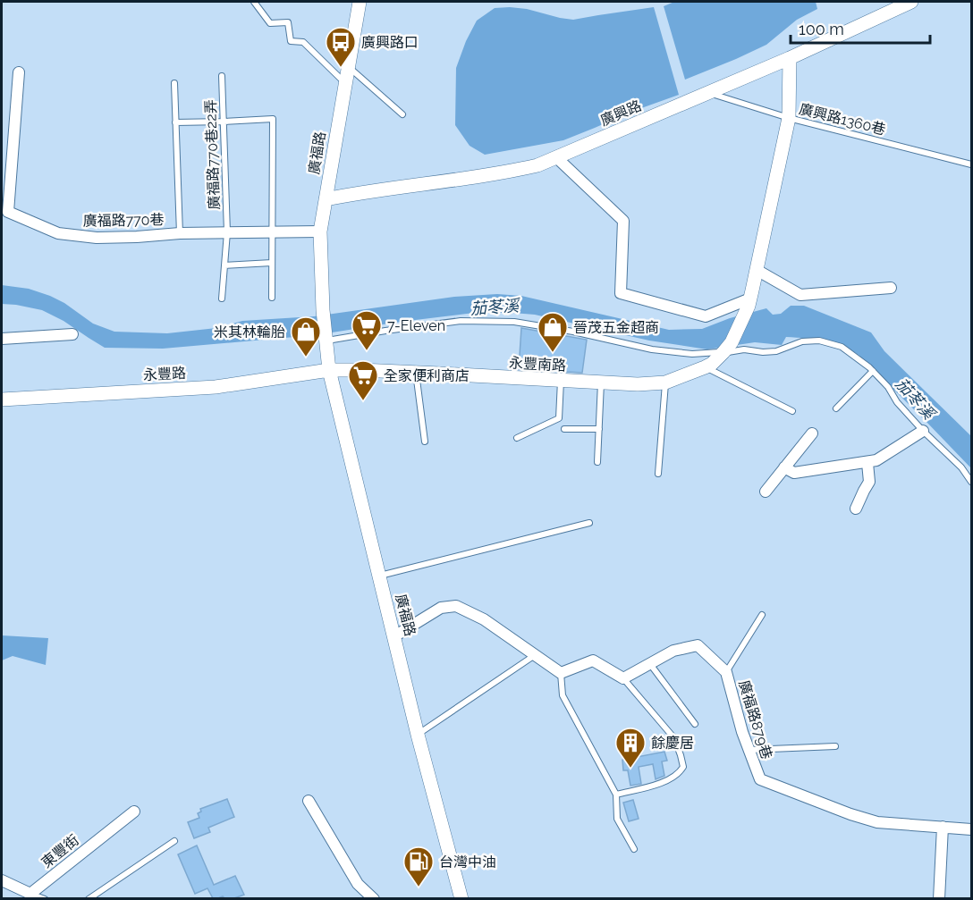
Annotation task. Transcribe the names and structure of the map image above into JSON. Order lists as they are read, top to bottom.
{
  "streets": {
    "street": [
      "廣興路",
      "廣福路",
      "廣福路770巷",
      "永豐南路",
      "永豐路",
      "廣福路879巷",
      "東豐街"
    ],
    "lane": ["廣興路1360巷", "廣福路770巷22弄"]
  },
  "crossings": [
    ["廣興路", "廣興路1360巷"],
    ["廣興路", "廣福路"],
    ["廣福路", "廣福路770巷"],
    ["廣福路", "永豐南路"],
    ["廣福路", "永豐路"],
    ["廣福路770巷22弄", "廣福路770巷"],
    ["永豐南路", "永豐路"]
  ],
  "water": ["茄苳溪"],
  "places": {
    "bus stop": ["廣興路口"],
    "supermarket": ["7-Eleven", "全家便利商店"],
    "shop": ["晉茂五金超商", "米其林輪胎"],
    "building": ["餘慶居"],
    "fuel station": ["台灣中油"]
  },
  "scale_bar": "100 m"
}
